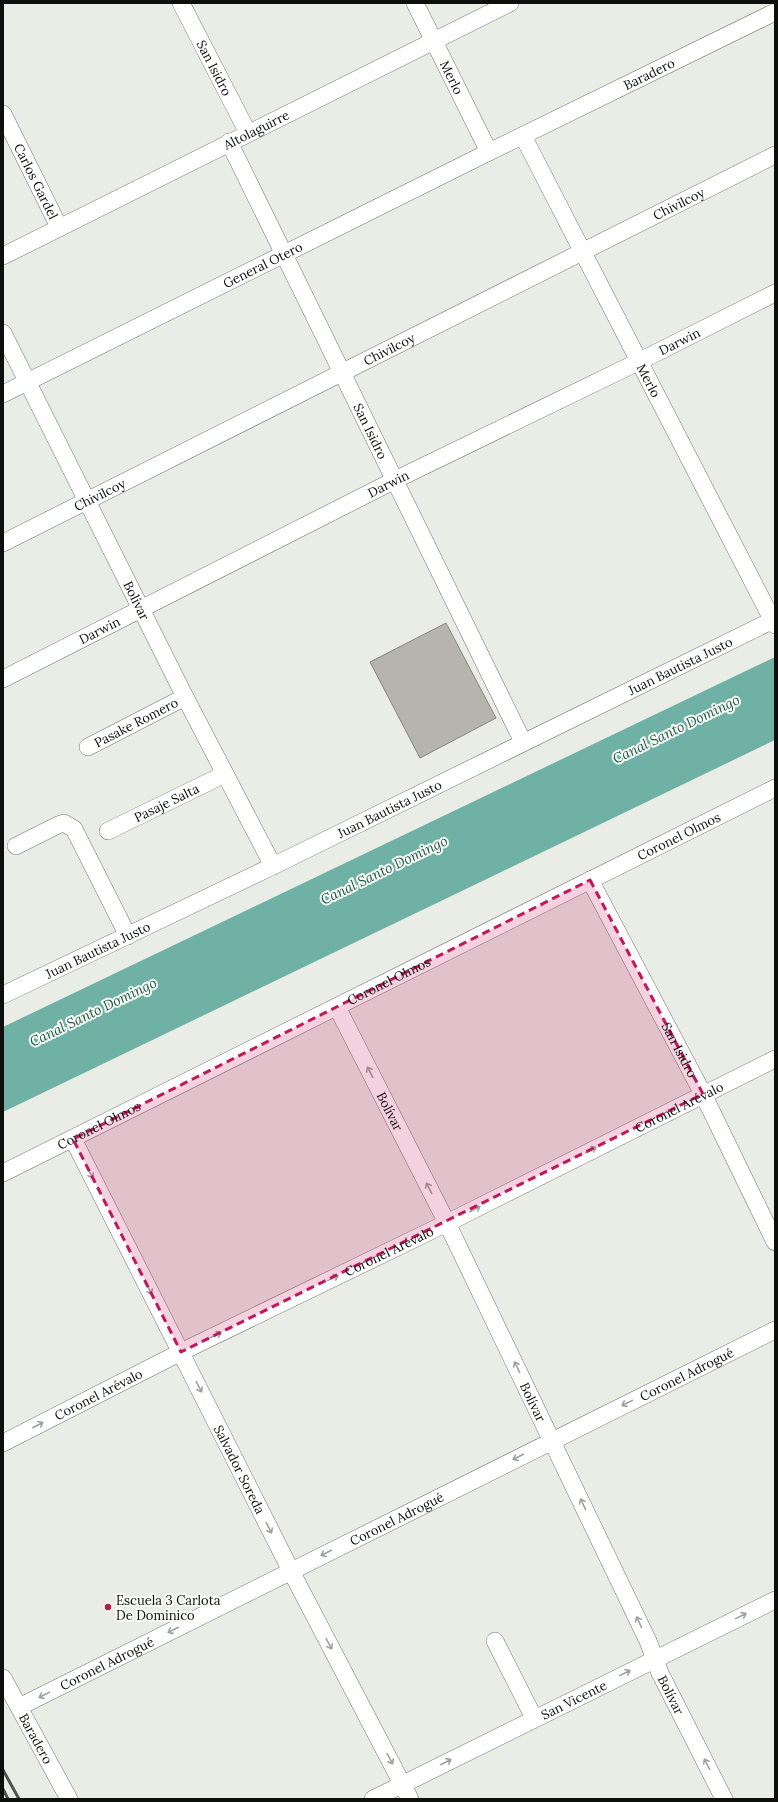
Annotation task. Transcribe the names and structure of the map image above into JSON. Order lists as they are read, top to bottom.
{
  "streets": {
    "street": [
      "San Isidro",
      "Baradero",
      "Merlo",
      "Altolaguirre",
      "Carlos Gardel",
      "Chivilcoy",
      "General Otero",
      "Darwin",
      "Bolívar",
      "Juan Bautista Justo",
      "Pasake Romero",
      "Pasaje Salta",
      "Coronel Olmos",
      "Coronel Arévalo",
      "Coronel Adrogué",
      "Salvador Soreda",
      "San Vicente"
    ]
  },
  "crossings": [
    ["San Isidro", "Altolaguirre"],
    ["San Isidro", "Chivilcoy"],
    ["San Isidro", "General Otero"],
    ["San Isidro", "Darwin"],
    ["San Isidro", "Juan Bautista Justo"],
    ["San Isidro", "Coronel Olmos"],
    ["San Isidro", "Coronel Arévalo"],
    ["Baradero", "Merlo"],
    ["Baradero", "General Otero"],
    ["Baradero", "Coronel Adrogué"],
    ["Merlo", "Altolaguirre"],
    ["Merlo", "Chivilcoy"],
    ["Merlo", "General Otero"],
    ["Merlo", "Darwin"],
    ["Merlo", "Juan Bautista Justo"],
    ["Altolaguirre", "Carlos Gardel"],
    ["Chivilcoy", "Bolívar"],
    ["General Otero", "Bolívar"],
    ["Darwin", "Bolívar"],
    ["Bolívar", "Juan Bautista Justo"],
    ["Bolívar", "Pasake Romero"],
    ["Bolívar", "Pasaje Salta"],
    ["Bolívar", "Coronel Olmos"],
    ["Bolívar", "Coronel Arévalo"],
    ["Bolívar", "Coronel Adrogué"],
    ["Bolívar", "San Vicente"],
    ["Coronel Olmos", "Salvador Soreda"],
    ["Coronel Arévalo", "Salvador Soreda"],
    ["Coronel Adrogué", "Salvador Soreda"],
    ["Salvador Soreda", "San Vicente"]
  ],
  "one_way": [
    "Bolívar",
    "Coronel Arévalo",
    "Coronel Adrogué",
    "Salvador Soreda",
    "San Vicente"
  ],
  "water": ["Canal Santo Domingo"],
  "places": ["Escuela 3 Carlota De Dominico"]
}
